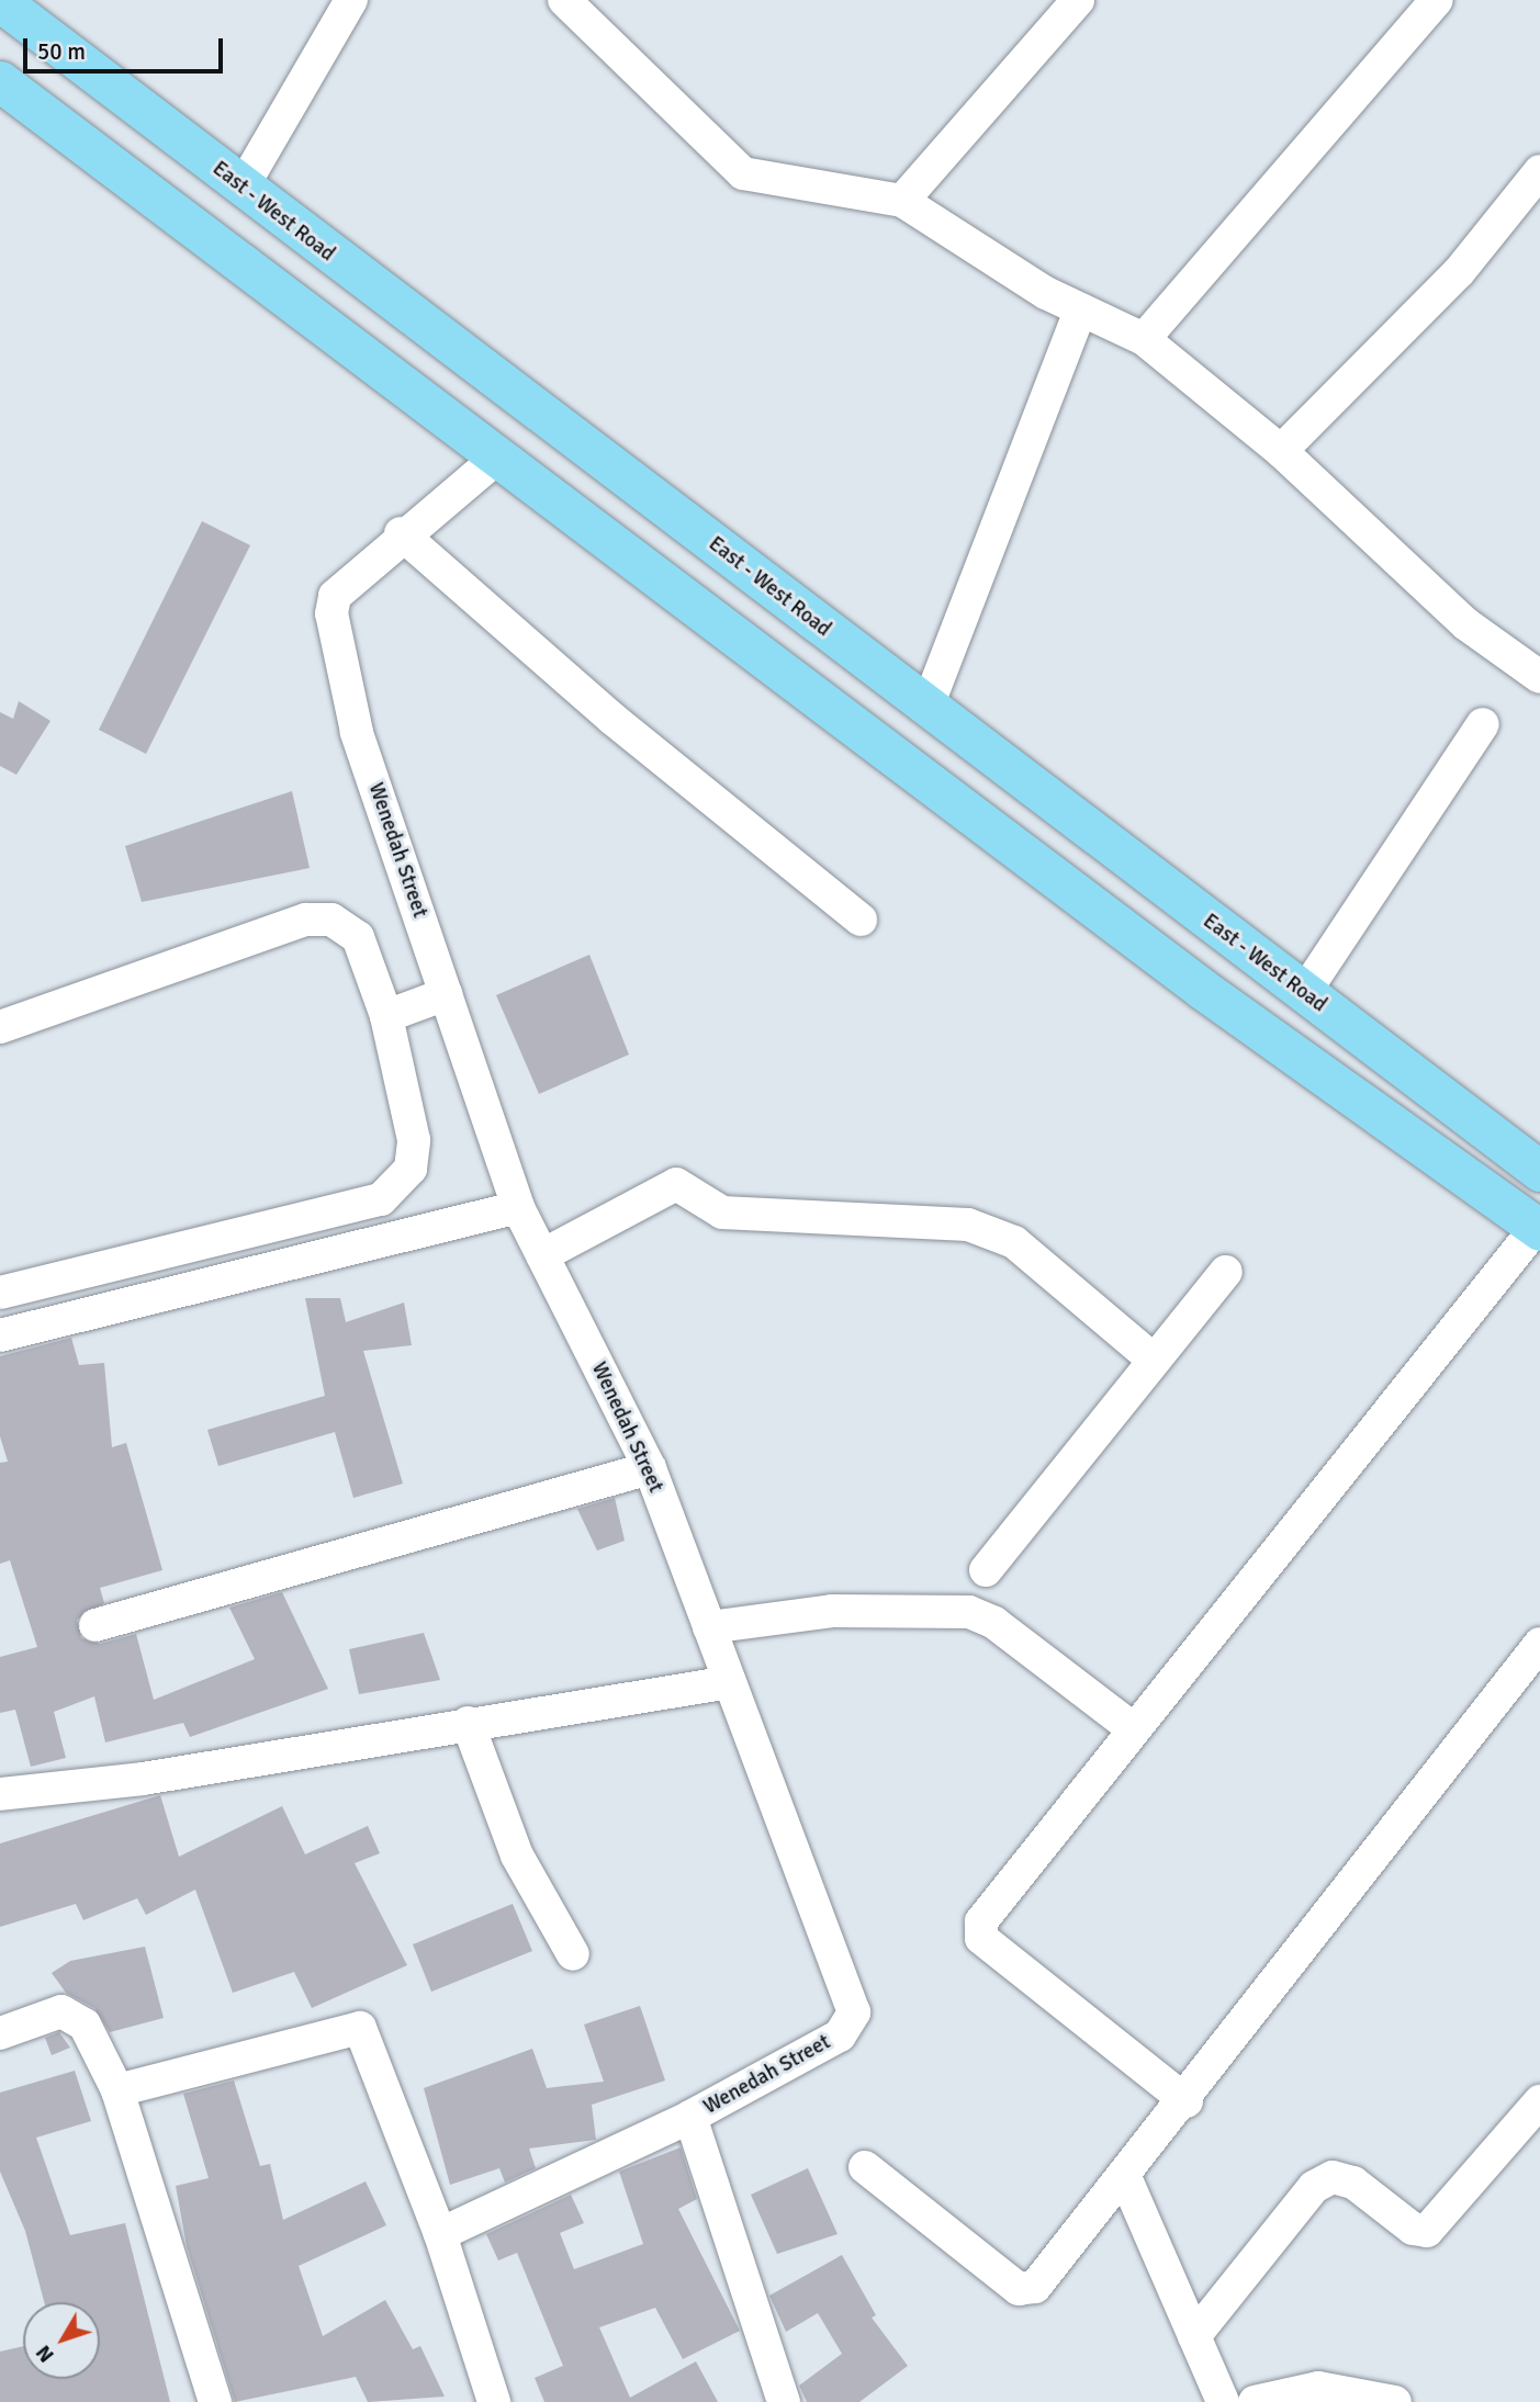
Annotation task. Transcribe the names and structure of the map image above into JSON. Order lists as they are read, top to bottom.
{
  "streets": {
    "main road": ["East - West Road"],
    "street": ["Wenedah Street"]
  },
  "scale_bar": "50 m",
  "north": "bottom left"
}
